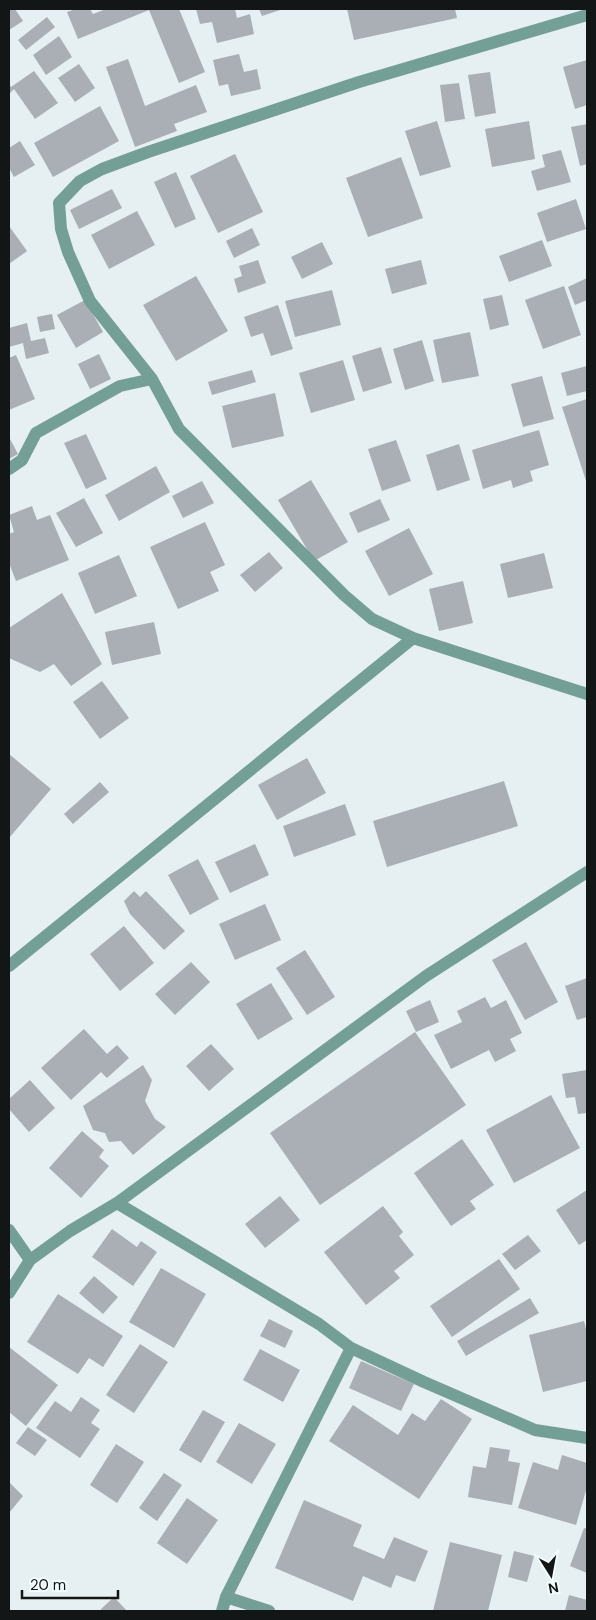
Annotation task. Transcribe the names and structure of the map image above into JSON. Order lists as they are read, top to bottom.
{
  "scale_bar": "20 m",
  "north": "bottom"
}
